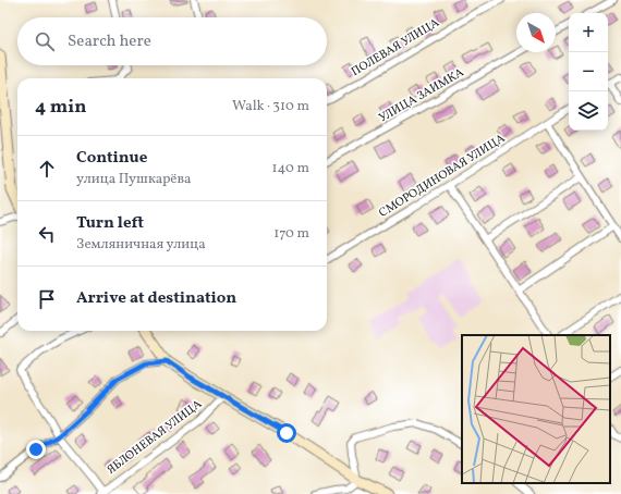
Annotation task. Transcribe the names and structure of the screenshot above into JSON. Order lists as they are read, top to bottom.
{
  "streets": {
    "street": [
      "ПОЛЕВАЯ УЛИЦА",
      "УЛИЦА ЗАИМКА",
      "СМОРОДИНОВАЯ УЛИЦА",
      "ЯБЛОНЕВАЯ УЛИЦА"
    ]
  },
  "north": "bottom right",
  "page": {
    "map_buttons": ["+", "−"],
    "search": "Search here",
    "heading": ["4 min", "Walk · 310 m"],
    "list": [
      ["Continue", "улица Пушкарёва", "140 m"],
      ["Turn left", "Земляничная улица", "170 m"],
      "Arrive at destination"
    ]
  }
}
